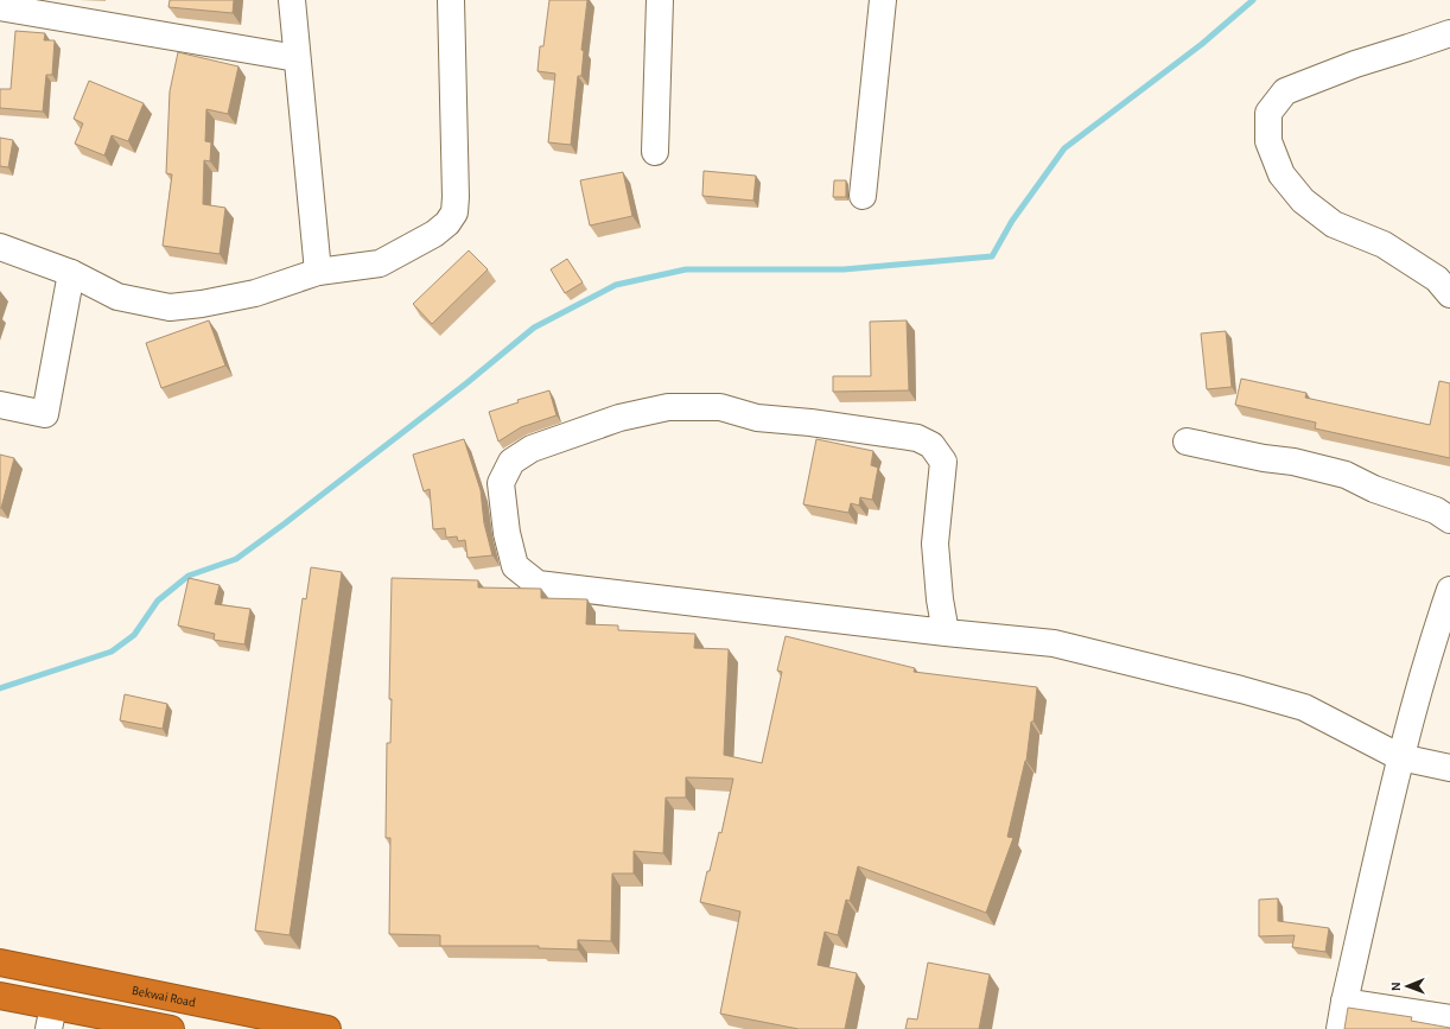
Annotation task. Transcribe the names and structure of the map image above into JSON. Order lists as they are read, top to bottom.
{
  "streets": {
    "highway": ["Bekwai Road"]
  },
  "north": "left"
}
